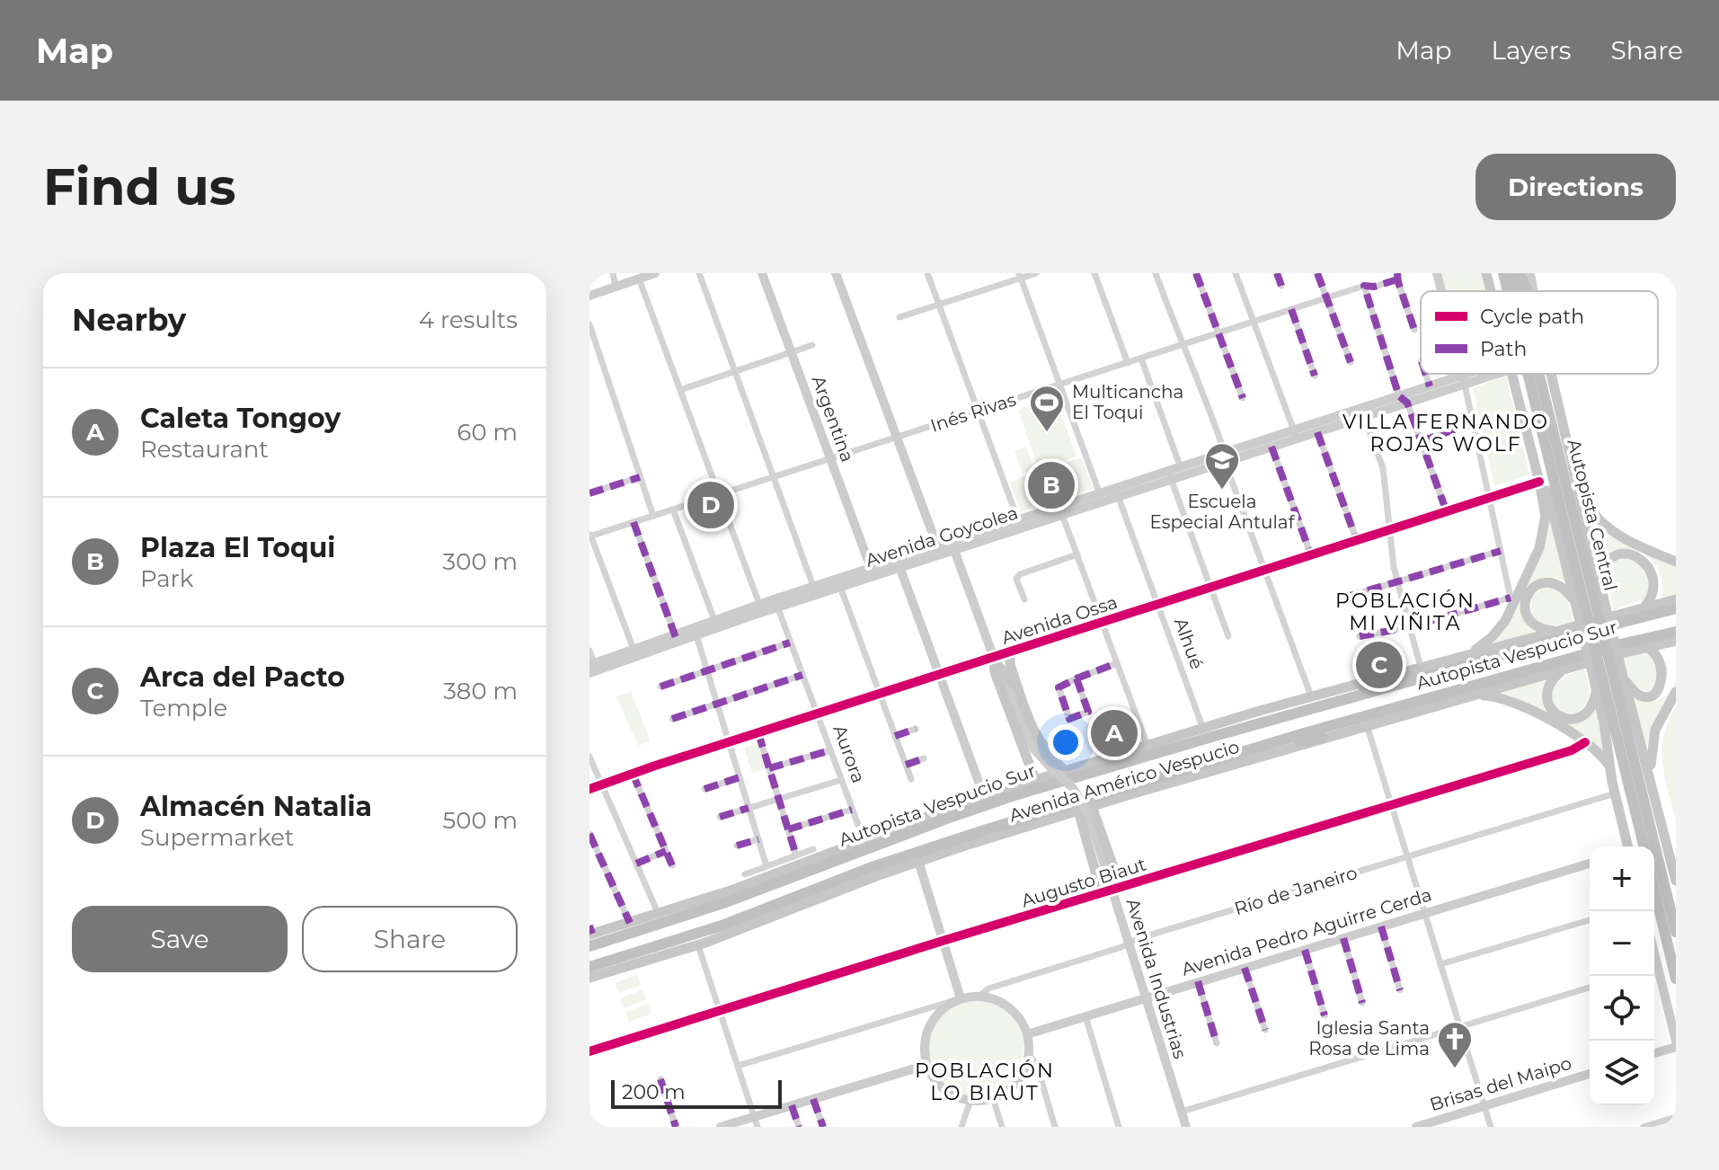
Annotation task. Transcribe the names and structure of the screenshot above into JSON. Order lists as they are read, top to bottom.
{
  "streets": {
    "highway": ["Autopista Central", "Autopista Vespucio Sur"],
    "main road": ["Avenida Américo Vespucio"],
    "street": [
      "Inés Rivas",
      "Argentina",
      "Avenida Goycolea",
      "Avenida Ossa",
      "Alhué",
      "Aurora",
      "Augusto Biaut",
      "Río de Janeiro",
      "Avenida Pedro Aguirre Cerda",
      "Avenida Industrias",
      "Brisas del Maipo"
    ]
  },
  "crossings": [
    ["Inés Rivas", "Argentina"],
    ["Argentina", "Avenida Goycolea"],
    ["Avenida Goycolea", "Alhué"],
    ["Avenida Goycolea", "Aurora"],
    ["Avenida Ossa", "Alhué"],
    ["Avenida Ossa", "Aurora"],
    ["Alhué", "Avenida Américo Vespucio"],
    ["Aurora", "Avenida Américo Vespucio"],
    ["Augusto Biaut", "Avenida Industrias"],
    ["Río de Janeiro", "Avenida Pedro Aguirre Cerda"],
    ["Río de Janeiro", "Avenida Industrias"],
    ["Avenida Pedro Aguirre Cerda", "Avenida Industrias"]
  ],
  "districts": ["VILLA FERNANDO ROJAS WOLF", "POBLACIÓN MI VIÑITA", "POBLACIÓN LO BIAUT"],
  "places": {
    "sports": ["Multicancha El Toqui"],
    "school or university": ["Escuela Especial Antulaf"],
    "church": ["Iglesia Santa Rosa de Lima"]
  },
  "legend": ["Cycle path", "Path"],
  "scale_bar": "200 m",
  "page": {
    "header": "Map",
    "nav": ["Map", "Layers", "Share"],
    "buttons": [
      "Directions",
      ["Save", "Share"]
    ],
    "title": "Find us",
    "heading": ["Nearby", "4 results"],
    "list": [
      {
        "mark": "A",
        "name": "Caleta Tongoy",
        "note": "Restaurant",
        "value": "60 m"
      },
      {
        "mark": "B",
        "name": "Plaza El Toqui",
        "note": "Park",
        "value": "300 m"
      },
      {
        "mark": "C",
        "name": "Arca del Pacto",
        "note": "Temple",
        "value": "380 m"
      },
      {
        "mark": "D",
        "name": "Almacén Natalia",
        "note": "Supermarket",
        "value": "500 m"
      }
    ],
    "pins": [
      "B",
      "D",
      "C",
      "A"
    ],
    "map_buttons": ["+", "−"],
    "scale": "200 m"
  }
}
